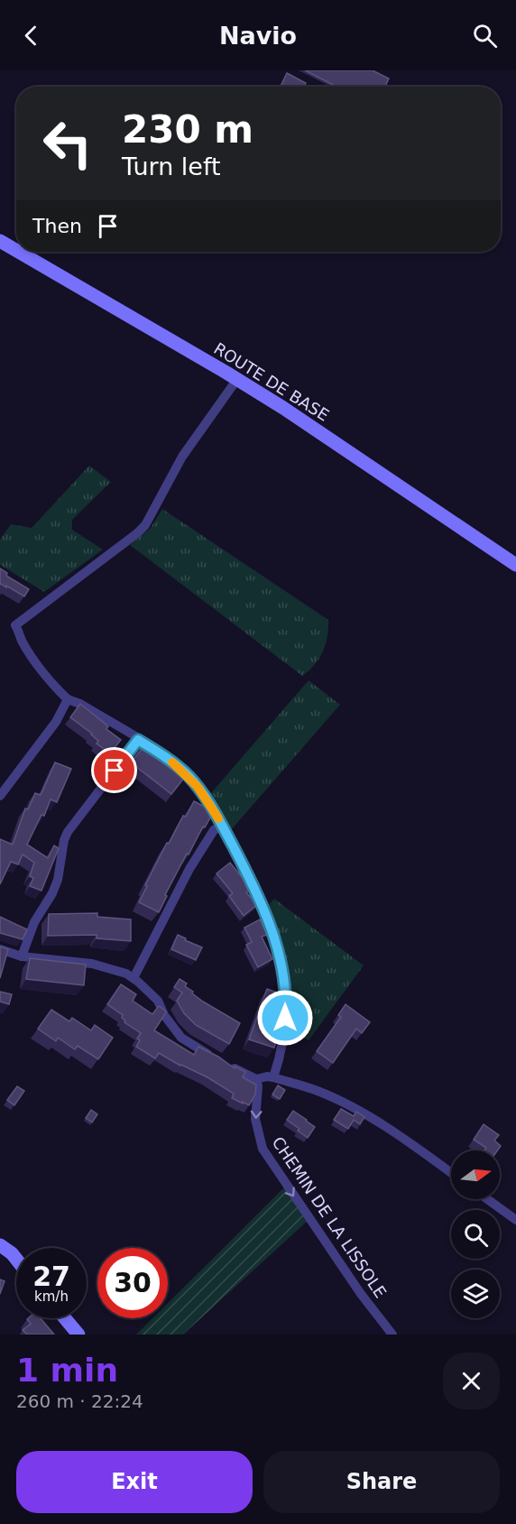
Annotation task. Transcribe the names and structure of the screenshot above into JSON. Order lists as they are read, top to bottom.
{
  "streets": {
    "main road": ["ROUTE DE BASE"],
    "street": ["CHEMIN DE LA LISSOLE"]
  },
  "one_way": ["CHEMIN DE LA LISSOLE"],
  "north": "right",
  "page": {
    "header": "Navio",
    "turn": ["230 m", "Turn left"],
    "then": "Then",
    "speed": "27 km/h",
    "limit": "30",
    "heading": ["1 min", "260 m · 22:24"],
    "buttons": ["Exit", "Share"]
  }
}
